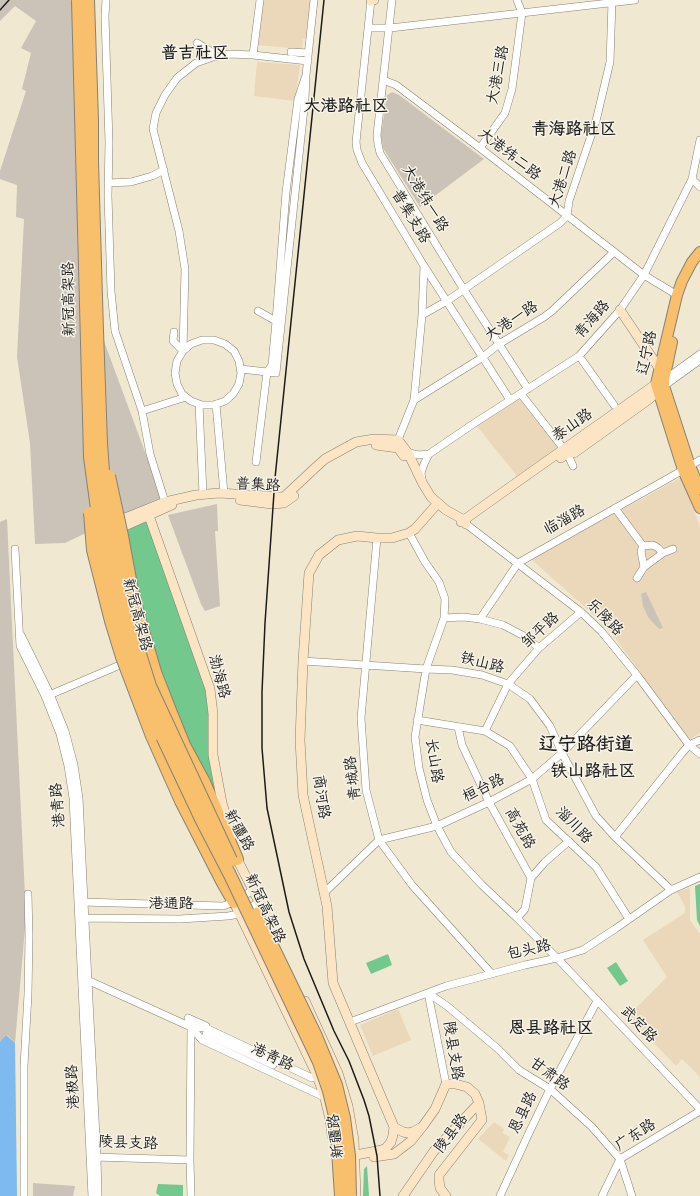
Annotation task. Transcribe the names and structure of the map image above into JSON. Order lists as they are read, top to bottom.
{
  "streets": {
    "highway": ["新冠高架路"],
    "main road": ["辽宁路"],
    "street": [
      "大港三路",
      "大港纬二路",
      "大港二路",
      "大港纬一路",
      "普集支路",
      "青海路",
      "大港一路",
      "泰山路",
      "普集路",
      "临淄路",
      "乐陵路",
      "邹平路",
      "铁山路",
      "渤海路",
      "长山路",
      "青城路",
      "桓台路",
      "商河路",
      "港青路",
      "淄川路",
      "高苑路",
      "新疆路",
      "港通路",
      "包头路",
      "武定路",
      "陵县支路",
      "甘肃路",
      "港极路",
      "恩县路",
      "陵县路",
      "广东路"
    ]
  },
  "crossings": [
    ["大港三路", "大港纬二路"],
    ["大港纬二路", "大港二路"],
    ["大港纬二路", "大港纬一路"],
    ["大港纬二路", "青海路"],
    ["大港纬二路", "大港一路"],
    ["大港纬二路", "辽宁路"],
    ["大港二路", "大港纬一路"],
    ["大港二路", "普集支路"],
    ["大港纬一路", "青海路"],
    ["大港纬一路", "大港一路"],
    ["普集支路", "大港一路"],
    ["普集支路", "普集路"],
    ["普集支路", "乐陵路"],
    ["辽宁路", "泰山路"],
    ["辽宁路", "临淄路"],
    ["泰山路", "乐陵路"],
    ["普集路", "乐陵路"],
    ["普集路", "渤海路"],
    ["临淄路", "乐陵路"],
    ["乐陵路", "邹平路"],
    ["乐陵路", "桓台路"],
    ["乐陵路", "商河路"],
    ["邹平路", "铁山路"],
    ["邹平路", "淄川路"],
    ["铁山路", "长山路"],
    ["铁山路", "青城路"],
    ["铁山路", "桓台路"],
    ["铁山路", "商河路"],
    ["铁山路", "包头路"],
    ["渤海路", "新疆路"],
    ["长山路", "桓台路"],
    ["长山路", "商河路"],
    ["长山路", "淄川路"],
    ["长山路", "包头路"],
    ["长山路", "武定路"],
    ["青城路", "桓台路"],
    ["青城路", "商河路"],
    ["青城路", "包头路"],
    ["桓台路", "淄川路"],
    ["桓台路", "高苑路"],
    ["商河路", "包头路"],
    ["港青路", "新疆路"],
    ["港青路", "港通路"],
    ["港青路", "港极路"],
    ["淄川路", "高苑路"],
    ["淄川路", "包头路"],
    ["新疆路", "港通路"],
    ["新疆路", "陵县支路"],
    ["包头路", "武定路"],
    ["包头路", "陵县支路"],
    ["包头路", "甘肃路"],
    ["武定路", "恩县路"],
    ["武定路", "广东路"],
    ["陵县支路", "甘肃路"],
    ["陵县支路", "港极路"],
    ["陵县支路", "陵县路"],
    ["甘肃路", "恩县路"],
    ["甘肃路", "广东路"]
  ],
  "districts": [
    "普吉社区",
    "大港路社区",
    "青海路社区",
    "辽宁路街道",
    "铁山路社区",
    "恩县路社区"
  ]
}
